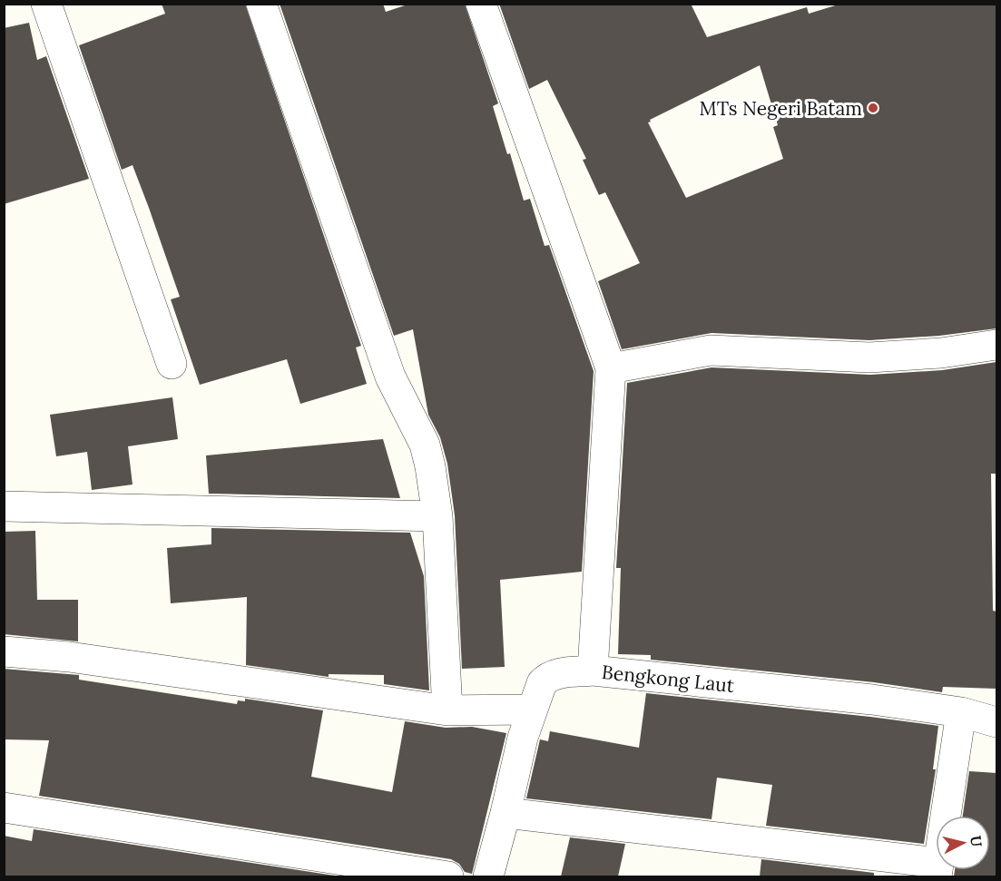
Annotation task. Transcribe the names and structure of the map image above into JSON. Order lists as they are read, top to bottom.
{
  "streets": {
    "street": ["Bengkong Laut"]
  },
  "places": ["MTs Negeri Batam"],
  "north": "right"
}
